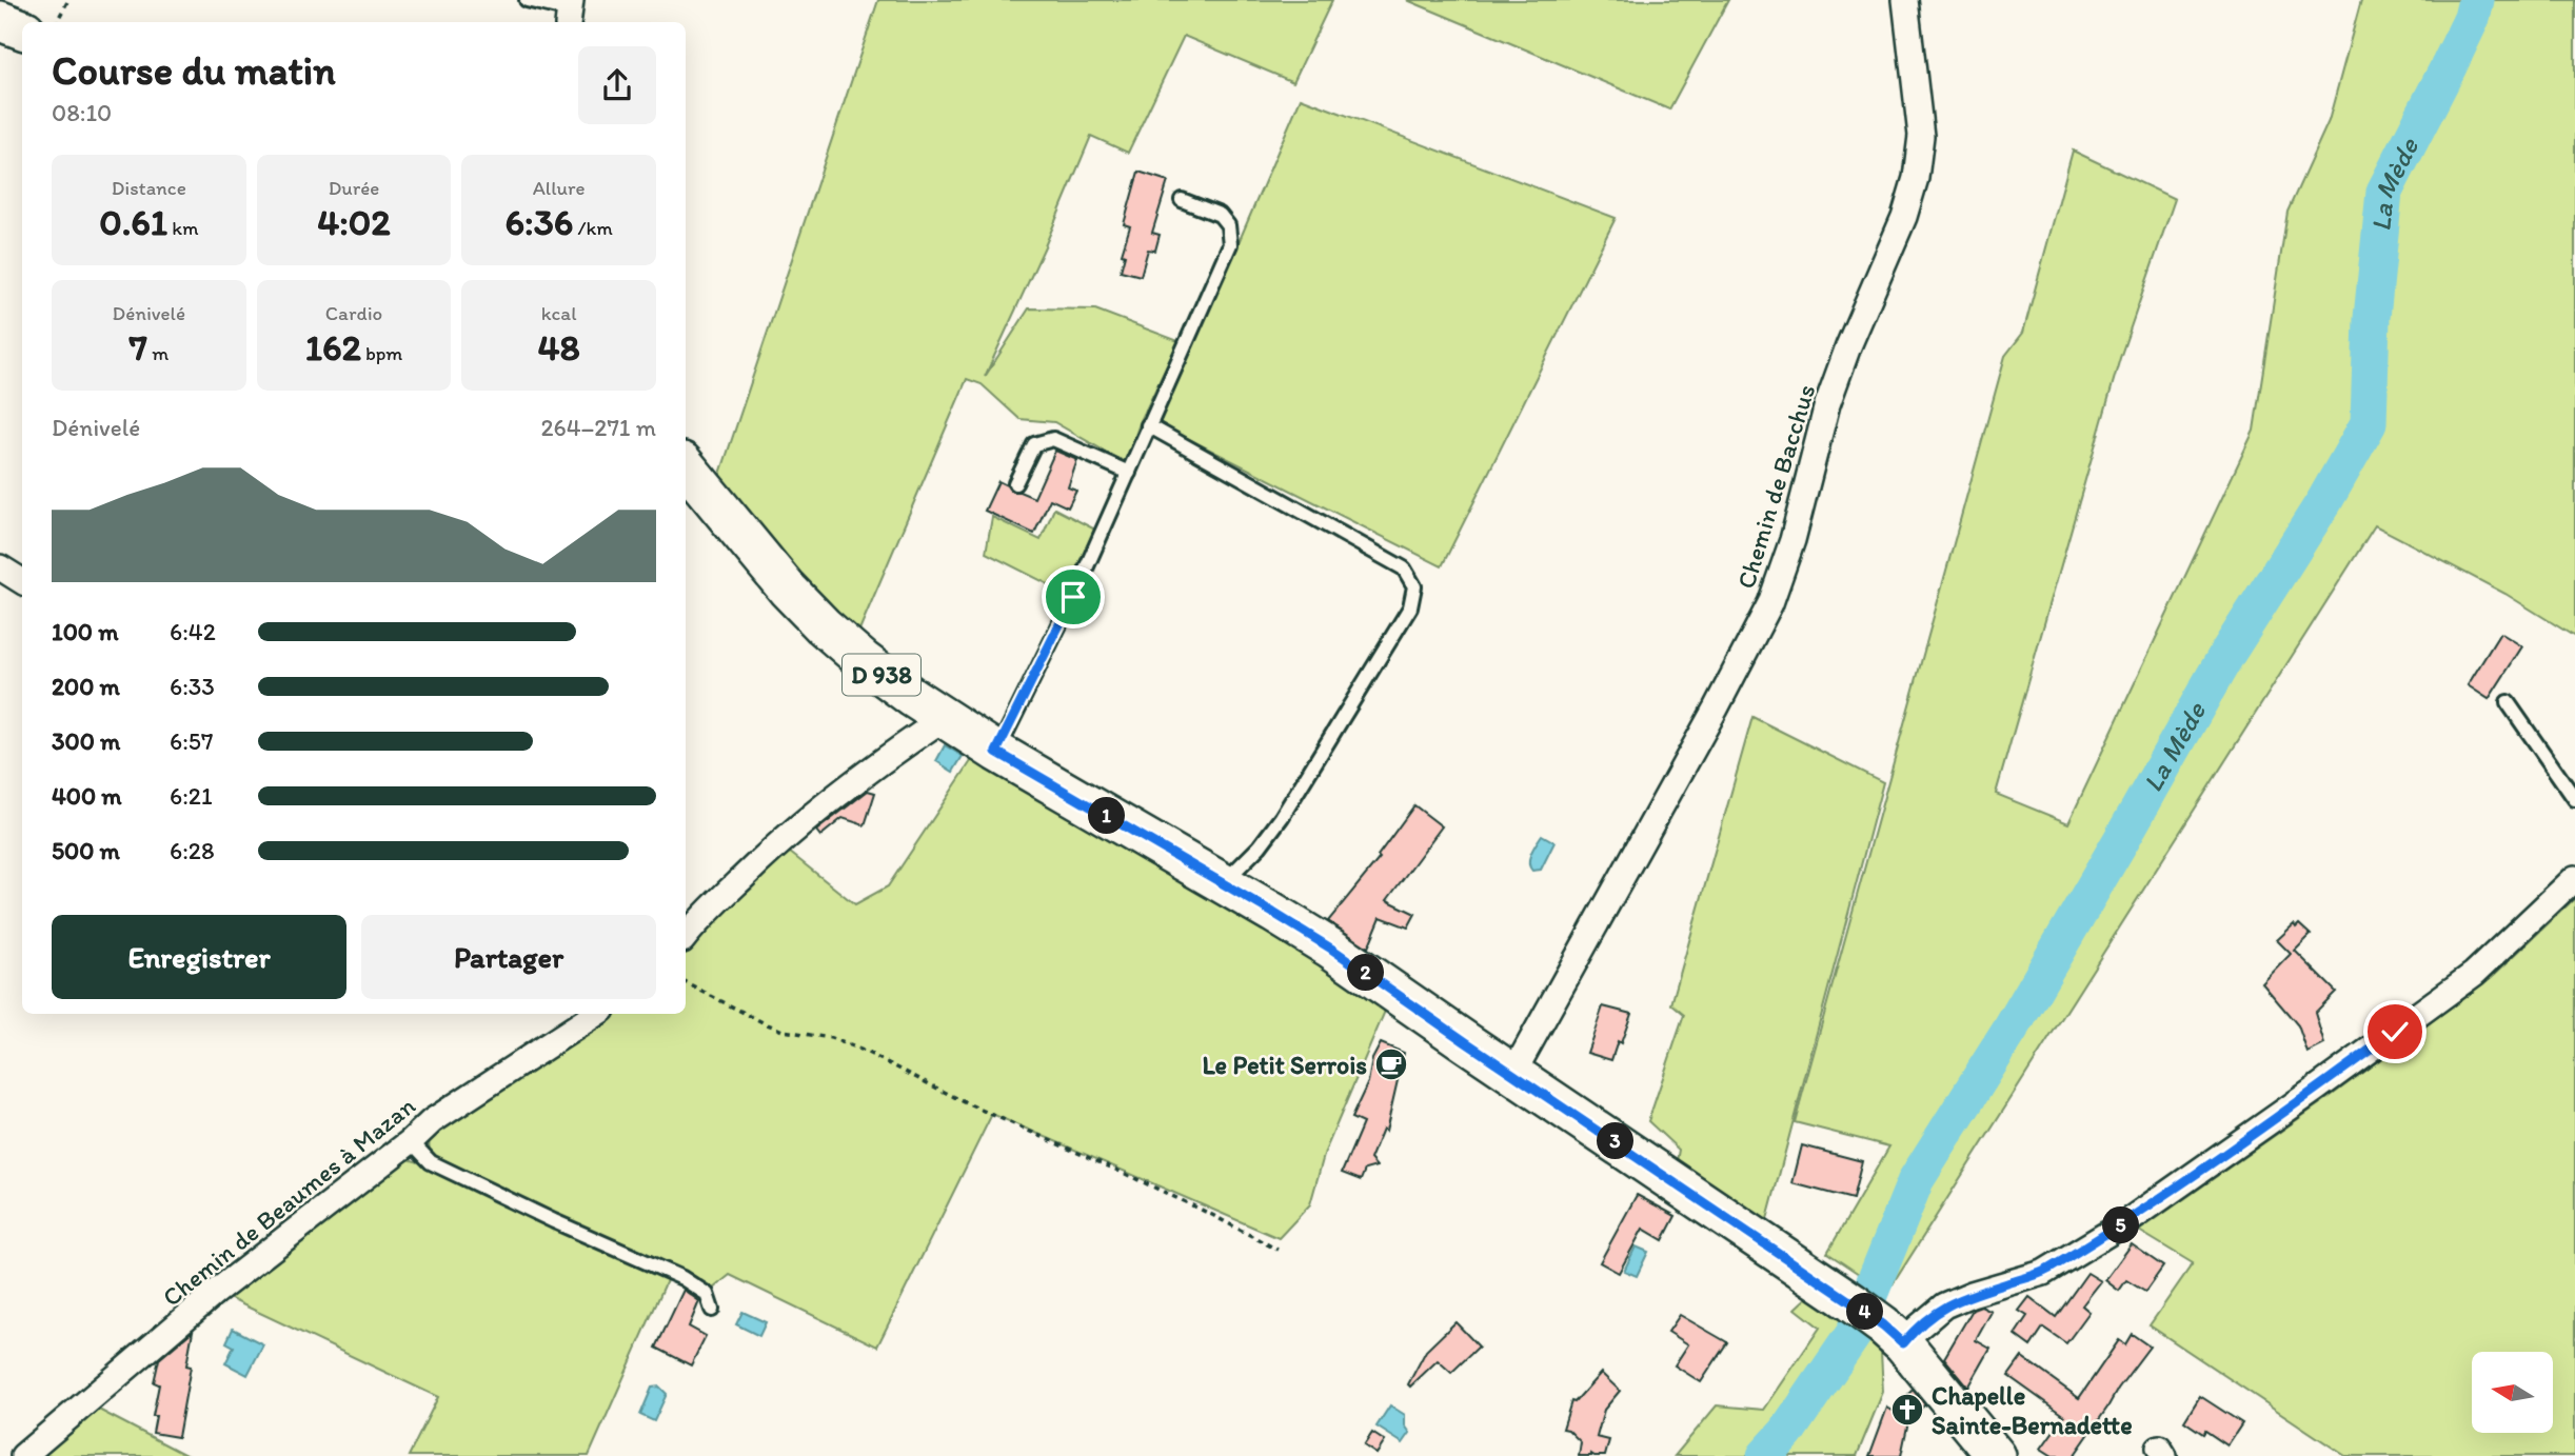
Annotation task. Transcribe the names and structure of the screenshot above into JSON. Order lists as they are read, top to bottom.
{
  "streets": {
    "main road": ["D 938"],
    "street": ["Chemin de Bacchus", "Chemin de Beaumes à Mazan"]
  },
  "crossings": [
    ["Chemin de Bacchus", "D 938"]
  ],
  "water": ["La Mède"],
  "places": {
    "cafe": ["Le Petit Serrois"],
    "church": ["Chapelle Sainte-Bernadette"]
  },
  "north": "left",
  "page": {
    "heading": ["Course du matin", "08:10"],
    "stats": [
      ["Distance", "0.61 km"],
      ["Durée", "4:02"],
      ["Allure", "6:36 /km"],
      ["Dénivelé", "7 m"],
      ["Cardio", "162 bpm"],
      ["kcal", "48"]
    ],
    "chart": ["Dénivelé", "264–271 m"],
    "list": [
      {
        "name": "100 m",
        "note": "6:42"
      },
      {
        "name": "200 m",
        "note": "6:33"
      },
      {
        "name": "300 m",
        "note": "6:57"
      },
      {
        "name": "400 m",
        "note": "6:21"
      },
      {
        "name": "500 m",
        "note": "6:28"
      }
    ],
    "pins": [
      "1",
      "2",
      "3",
      "5",
      "4"
    ],
    "buttons": ["Enregistrer", "Partager"]
  }
}
